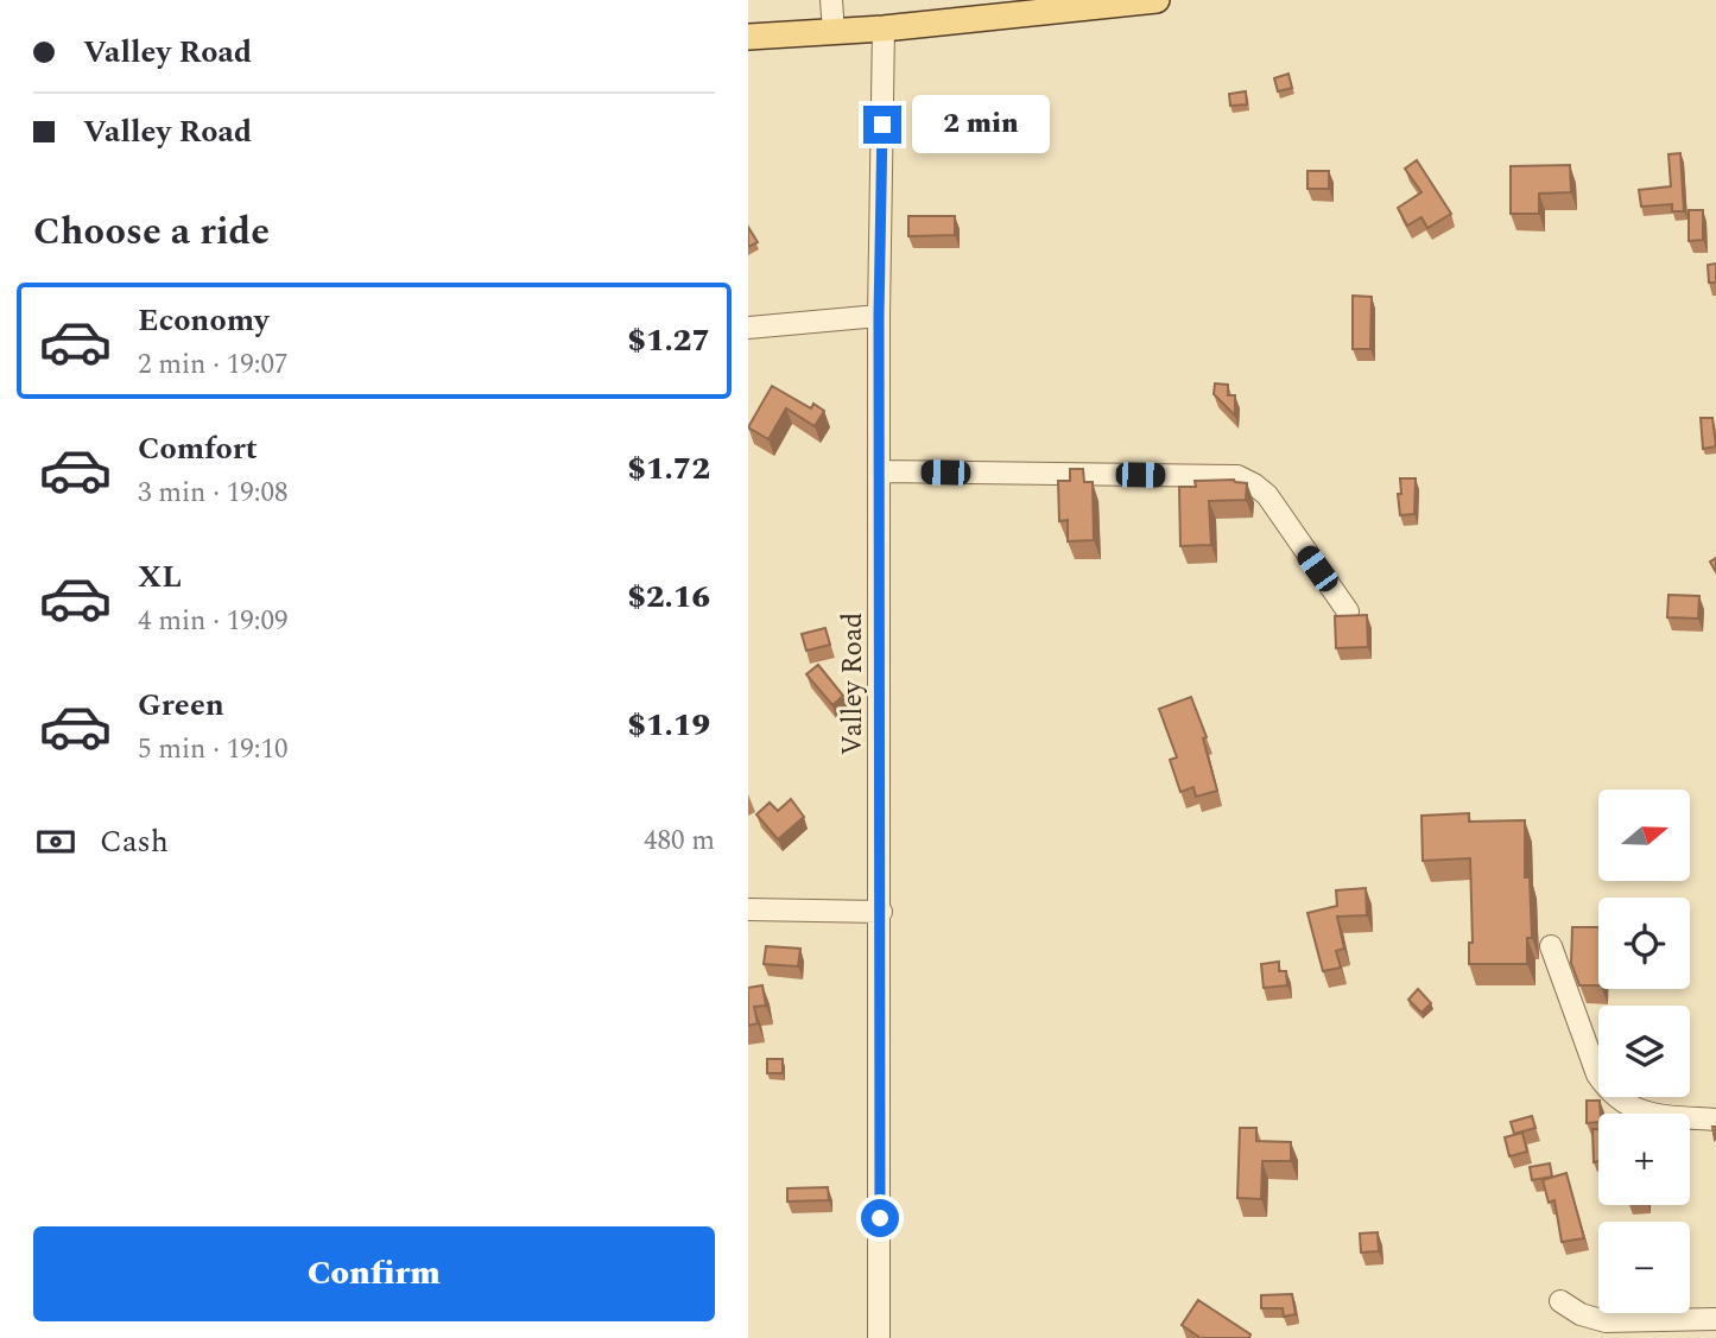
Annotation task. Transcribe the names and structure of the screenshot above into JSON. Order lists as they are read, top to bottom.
{
  "streets": {
    "street": ["Valley Road"]
  },
  "north": "right",
  "page": {
    "banner": ["Valley Road", "Valley Road"],
    "bubble": "2 min",
    "heading": "Choose a ride",
    "list": [
      {
        "name": "Economy",
        "note": "2 min · 19:07",
        "value": "$1.27"
      },
      {
        "name": "Comfort",
        "note": "3 min · 19:08",
        "value": "$1.72"
      },
      {
        "name": "XL",
        "note": "4 min · 19:09",
        "value": "$2.16"
      },
      {
        "name": "Green",
        "note": "5 min · 19:10",
        "value": "$1.19"
      }
    ],
    "map_buttons": ["+", "−"],
    "pay": ["Cash", "480 m"],
    "buttons": "Confirm"
  }
}
